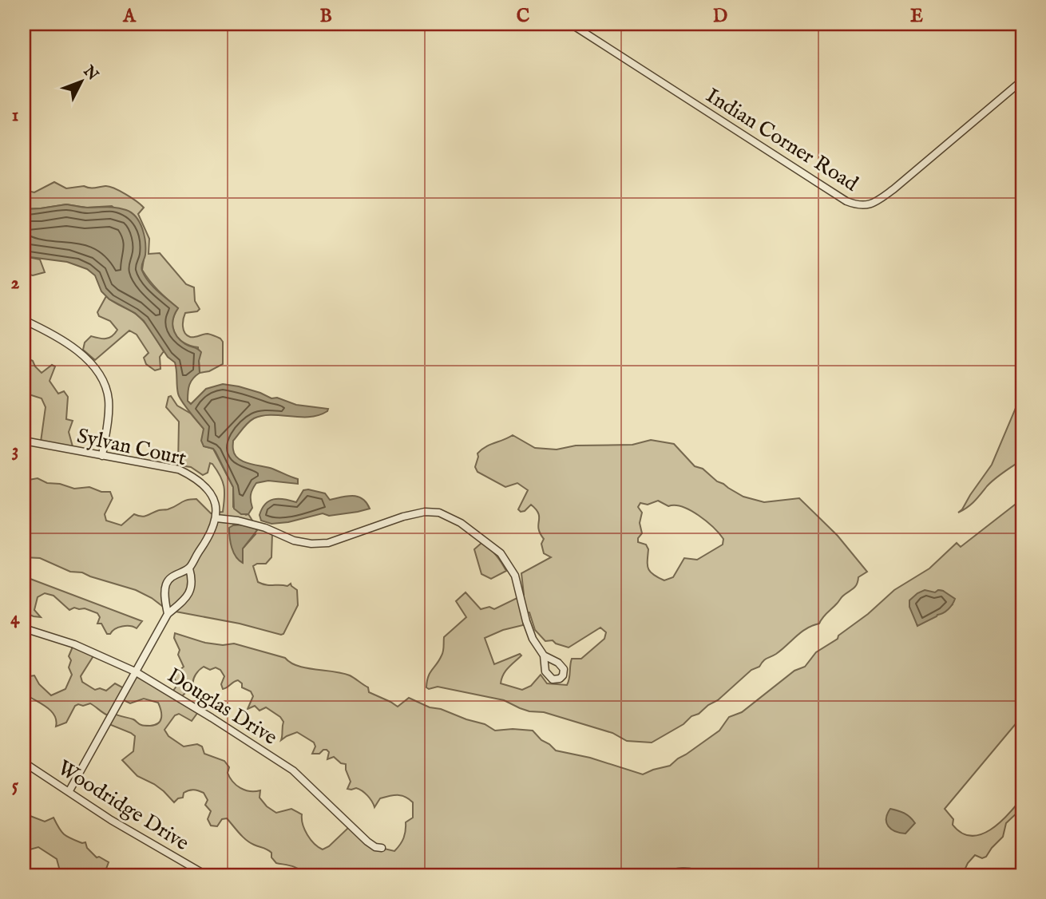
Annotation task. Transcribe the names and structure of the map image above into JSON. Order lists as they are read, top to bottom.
{
  "streets": {
    "street": [
      "Indian Corner Road",
      "Sylvan Court",
      "Douglas Drive",
      "Woodridge Drive"
    ]
  },
  "north": "top right",
  "grid": {
    "columns": [
      "A",
      "B",
      "C",
      "D",
      "E"
    ],
    "rows": [
      "1",
      "2",
      "3",
      "4",
      "5"
    ]
  }
}
